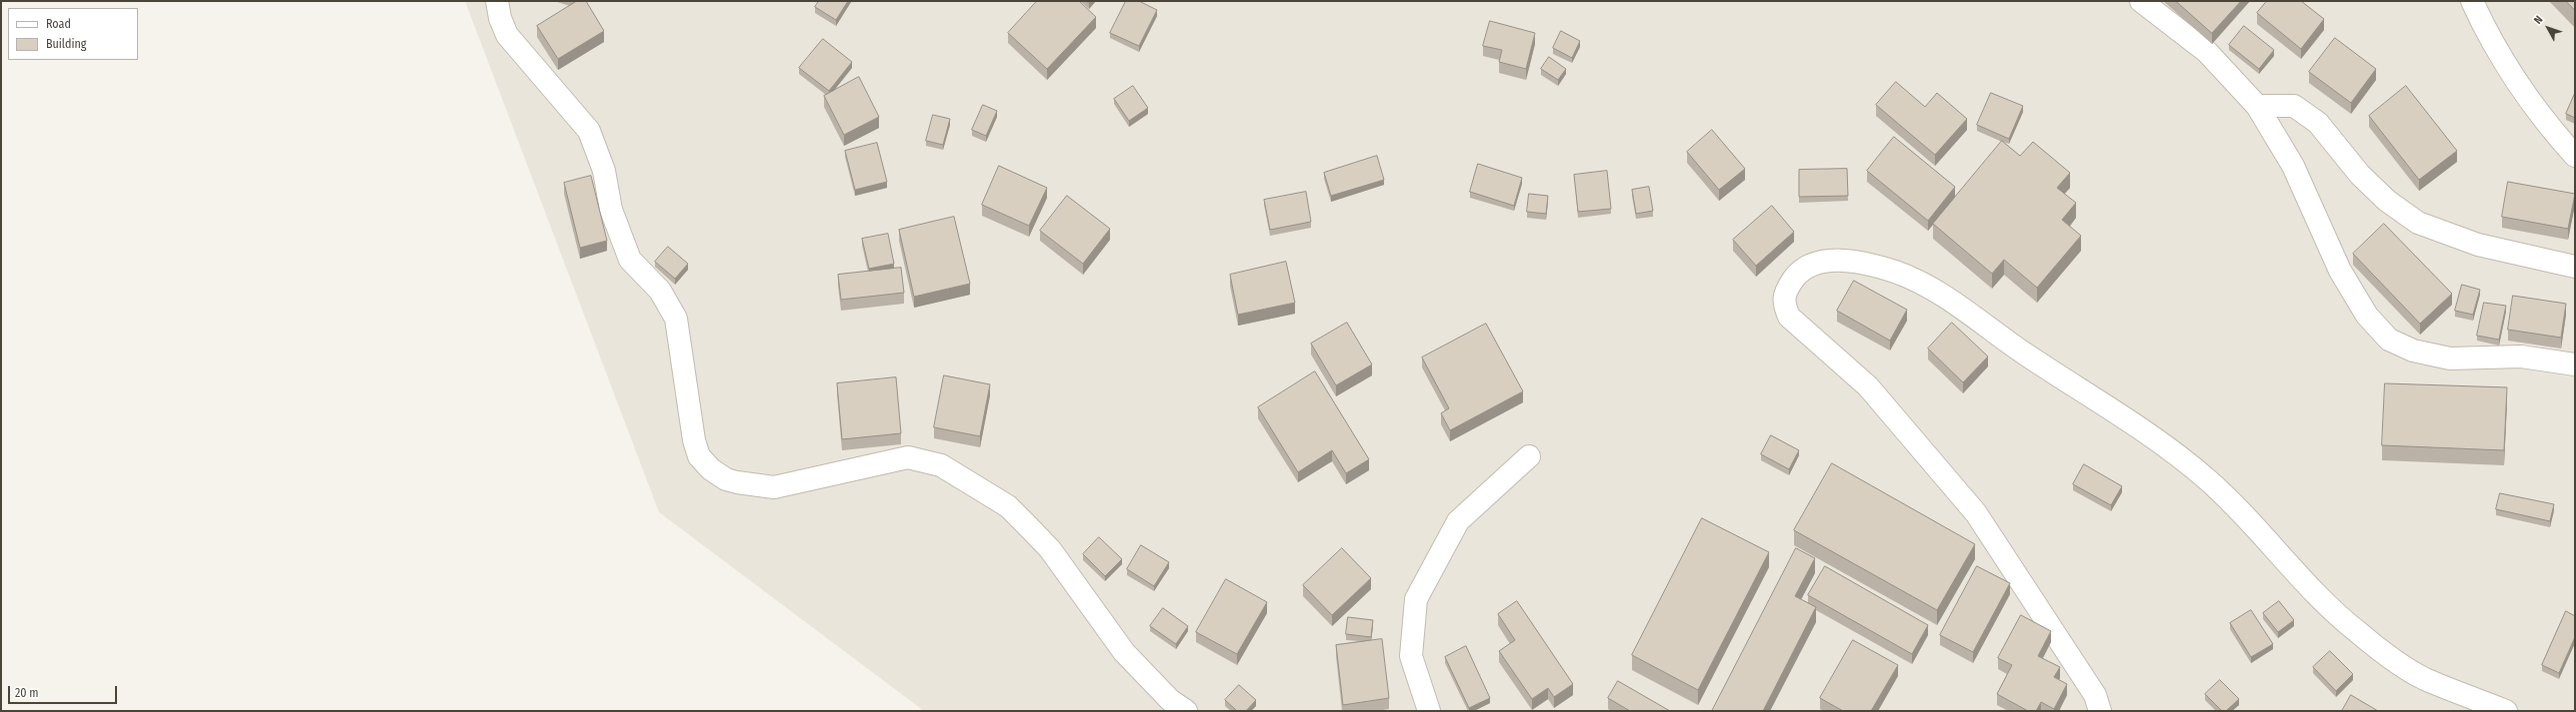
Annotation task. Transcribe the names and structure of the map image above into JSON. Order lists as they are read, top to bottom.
{
  "legend": ["Road", "Building"],
  "scale_bar": "20 m",
  "north": "top left"
}
